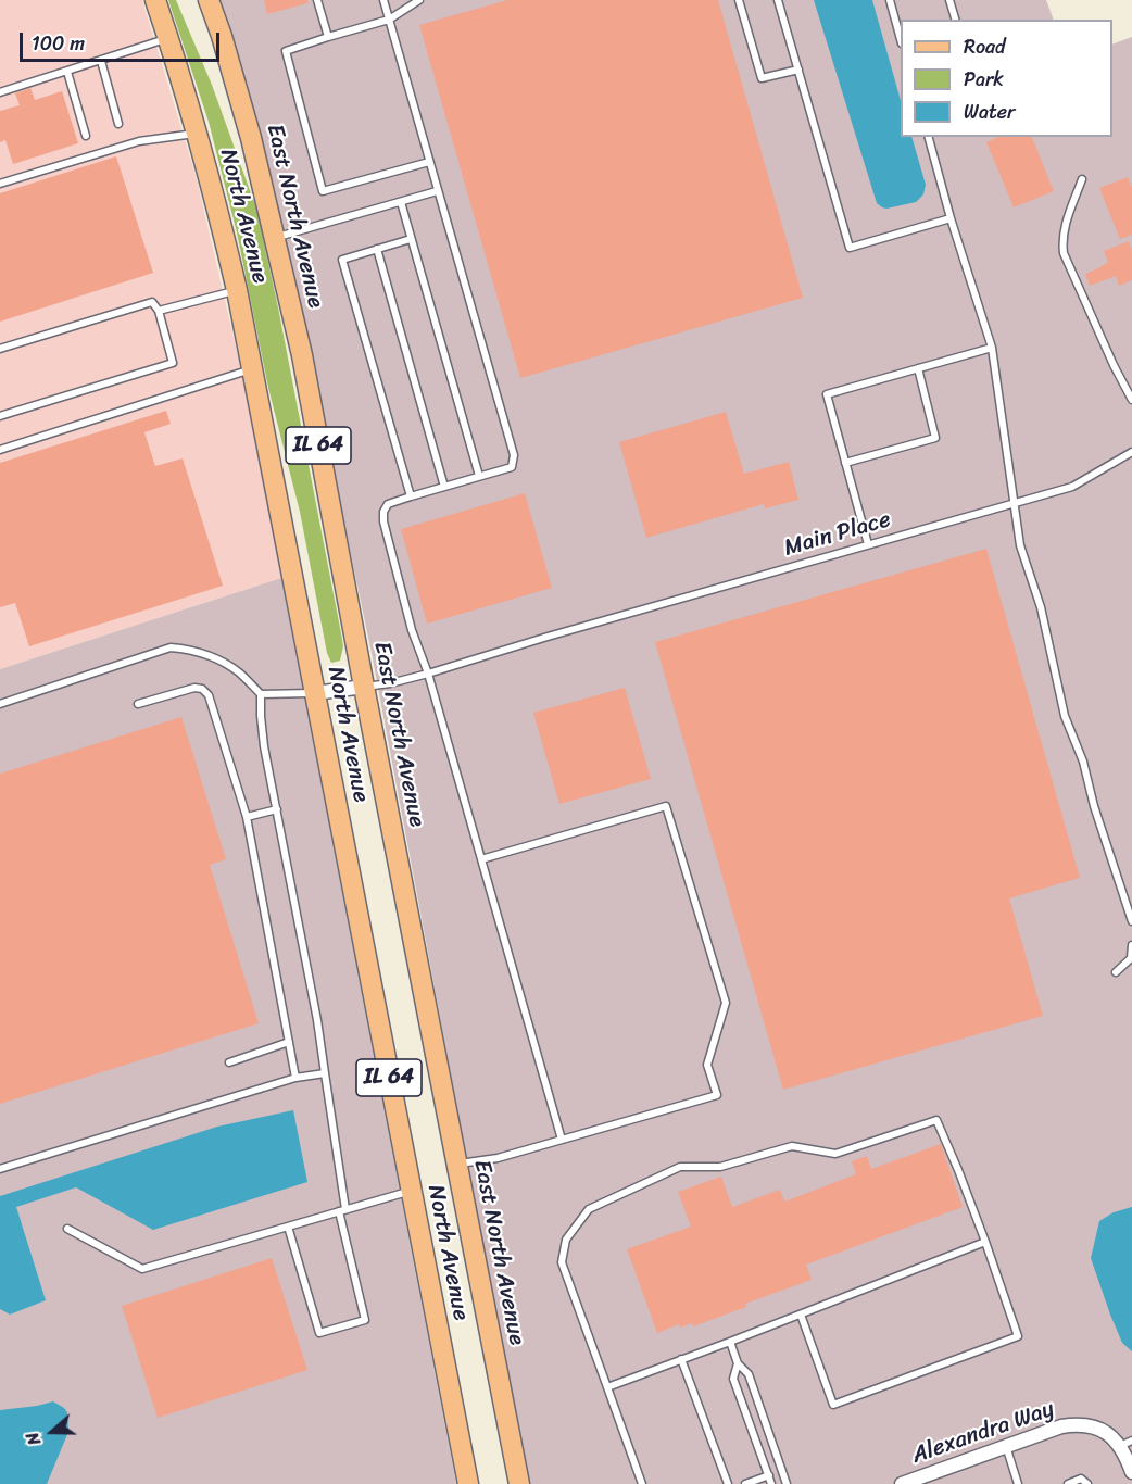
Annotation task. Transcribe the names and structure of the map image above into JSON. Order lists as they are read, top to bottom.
{
  "streets": {
    "main road": ["North Avenue", "East North Avenue", "IL 64"],
    "street": ["Alexandra Way"],
    "lane": ["Main Place"]
  },
  "crossings": [
    ["East North Avenue", "Main Place"]
  ],
  "legend": ["Road", "Park", "Water"],
  "scale_bar": "100 m",
  "north": "left"
}
